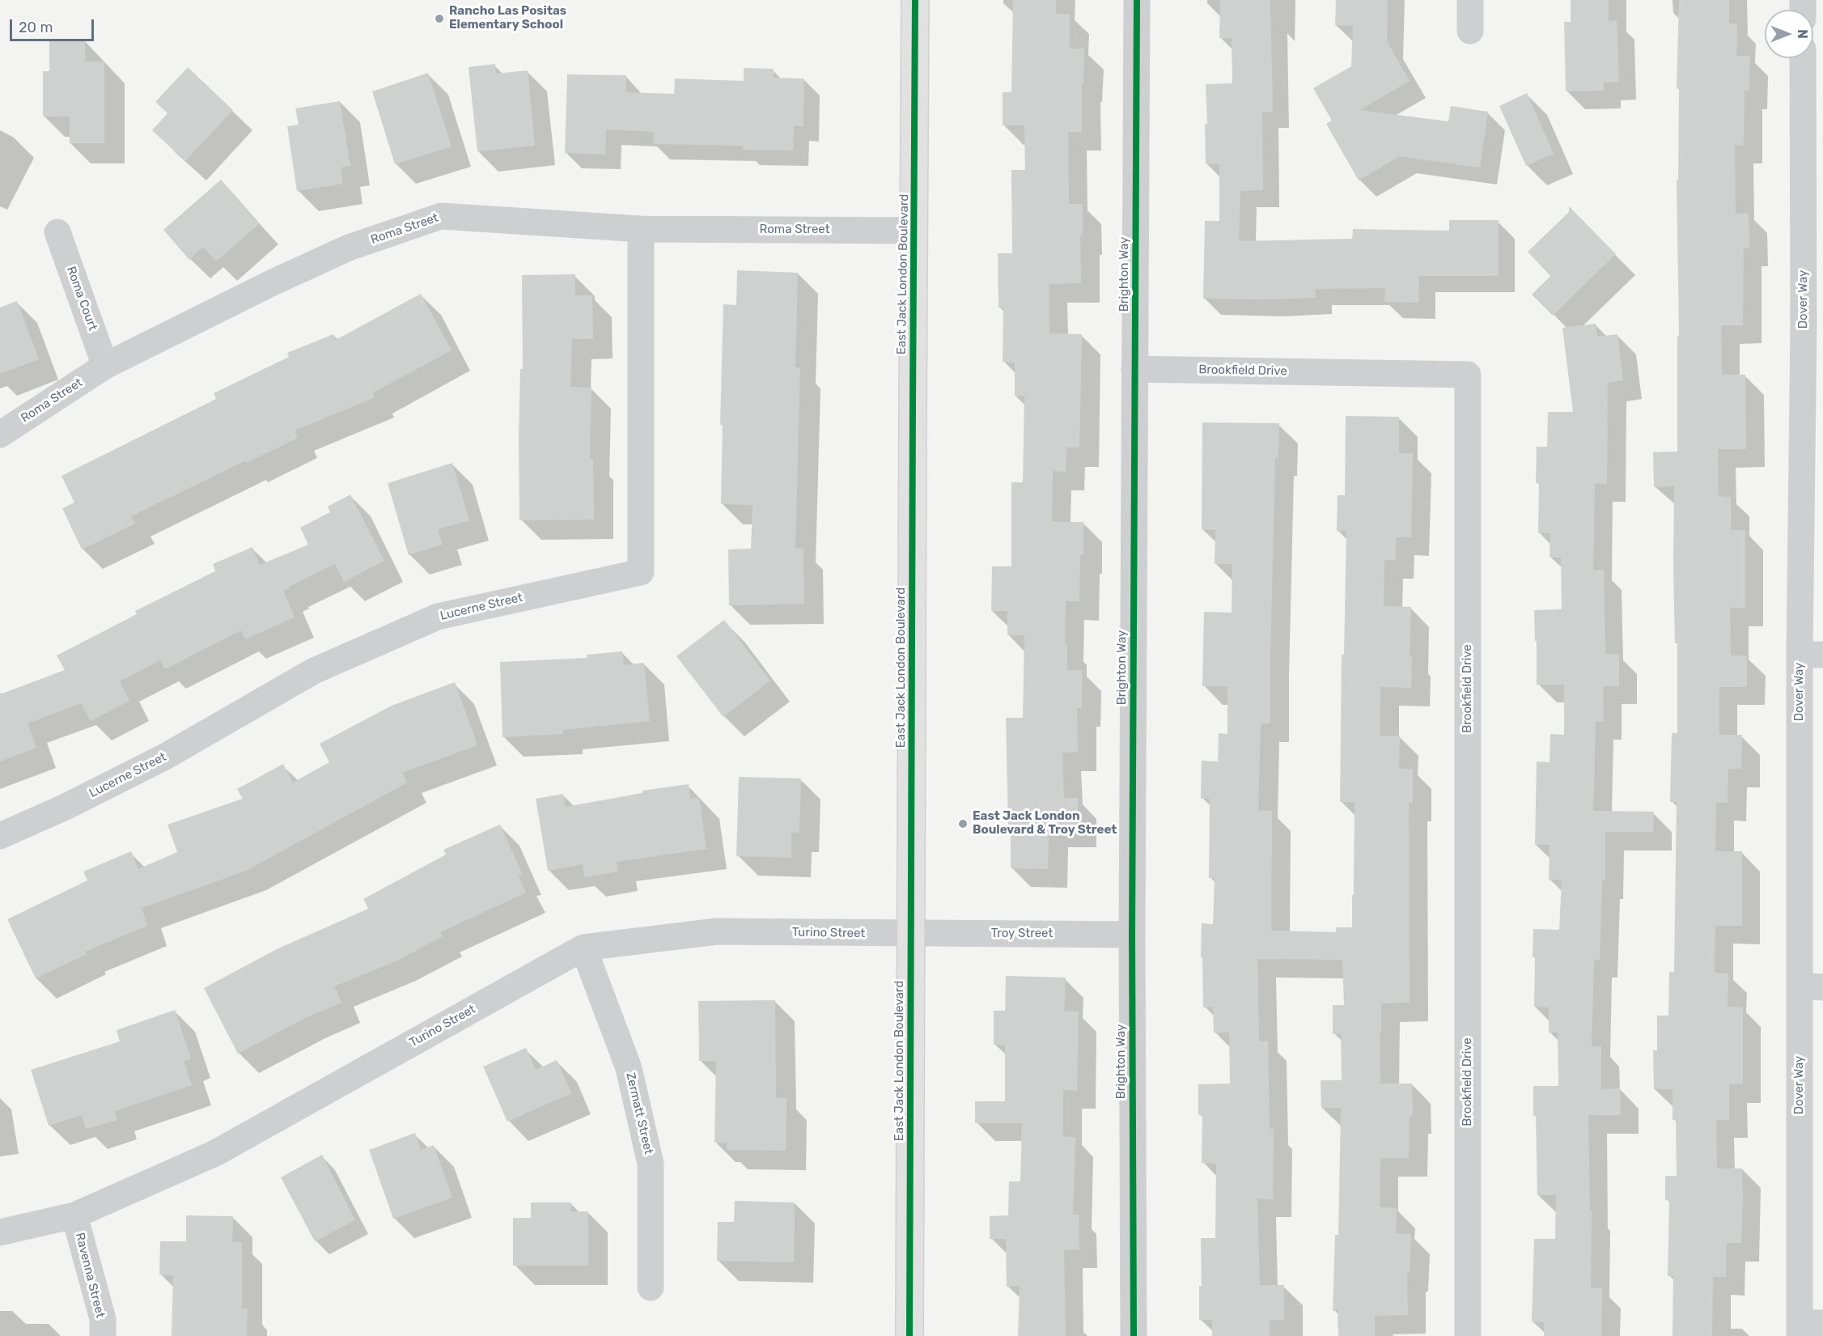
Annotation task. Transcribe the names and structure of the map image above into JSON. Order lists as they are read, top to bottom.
{
  "streets": {
    "main road": ["East Jack London Boulevard"],
    "street": [
      "Roma Street",
      "Brighton Way",
      "Roma Court",
      "Dover Way",
      "Brookfield Drive",
      "Lucerne Street",
      "Turino Street",
      "Troy Street",
      "Zermatt Street",
      "Ravenna Street"
    ]
  },
  "crossings": [
    ["Roma Street", "East Jack London Boulevard"],
    ["Roma Street", "Roma Court"],
    ["Roma Street", "Lucerne Street"],
    ["East Jack London Boulevard", "Turino Street"],
    ["East Jack London Boulevard", "Troy Street"],
    ["Brighton Way", "Brookfield Drive"],
    ["Brighton Way", "Troy Street"],
    ["Turino Street", "Troy Street"],
    ["Turino Street", "Zermatt Street"],
    ["Turino Street", "Ravenna Street"]
  ],
  "places": ["Rancho Las Positas Elementary School", "East Jack London Boulevard & Troy Street"],
  "scale_bar": "20 m",
  "north": "right"
}
